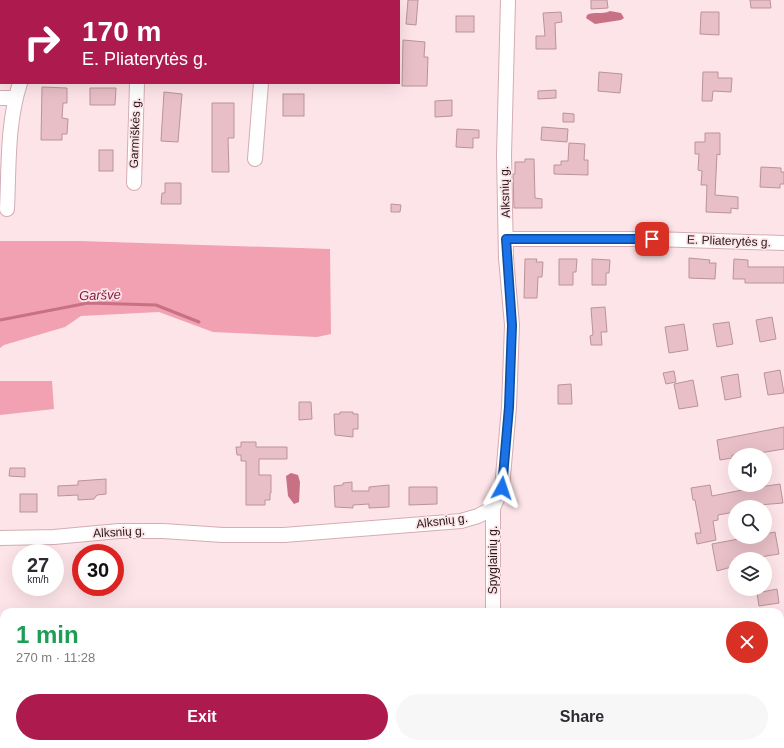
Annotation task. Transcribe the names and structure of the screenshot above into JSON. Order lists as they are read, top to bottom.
{
  "streets": {
    "street": [
      "Garmiškės g.",
      "Alksnių g.",
      "E. Pliaterytės g.",
      "Spyglainių g."
    ]
  },
  "crossings": [
    ["Alksnių g.", "E. Pliaterytės g."],
    ["Alksnių g.", "Spyglainių g."]
  ],
  "water": ["Garšvė"],
  "page": {
    "turn": ["170 m", "E. Pliaterytės g."],
    "speed": "27 km/h",
    "limit": "30",
    "heading": ["1 min", "270 m · 11:28"],
    "buttons": ["Exit", "Share"]
  }
}
